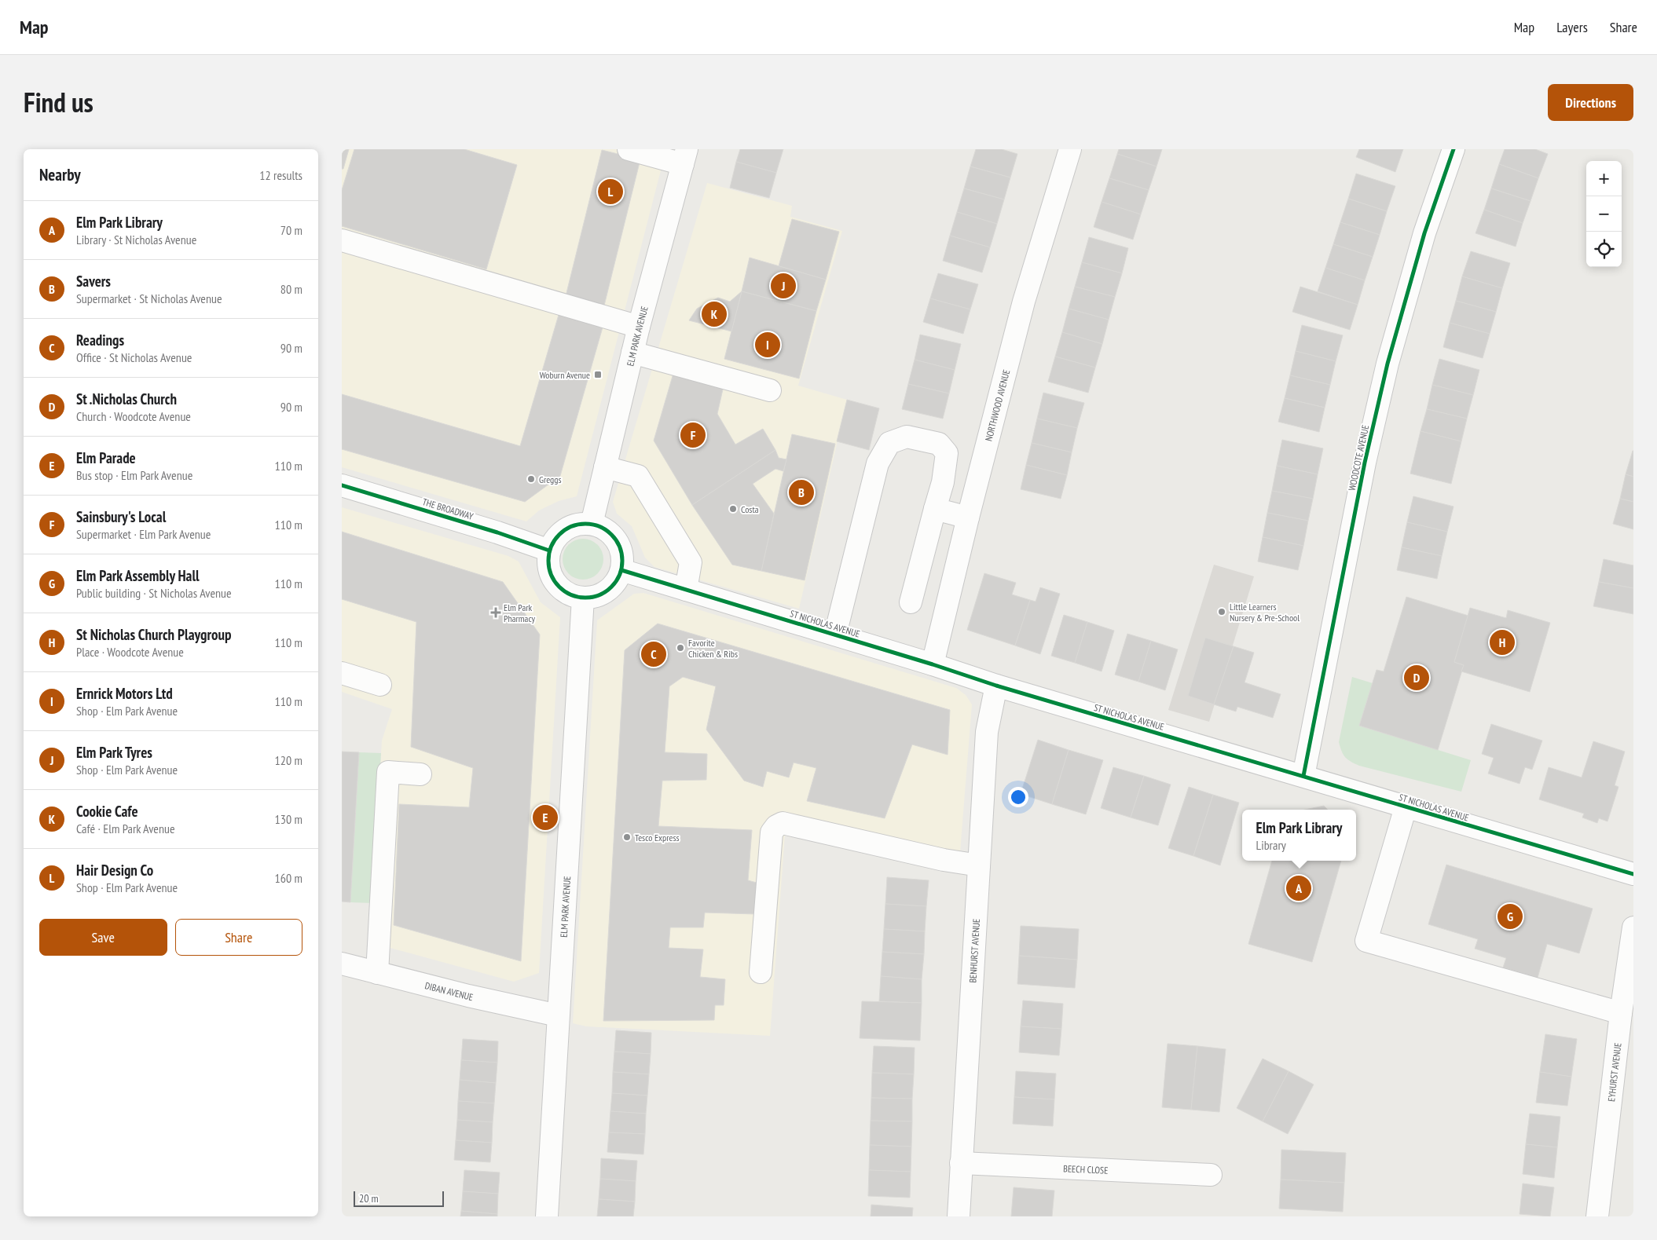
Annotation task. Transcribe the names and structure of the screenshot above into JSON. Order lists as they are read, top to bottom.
{
  "streets": {
    "street": [
      "ELM PARK AVENUE",
      "NORTHWOOD AVENUE",
      "WOODCOTE AVENUE",
      "THE BROADWAY",
      "ST NICHOLAS AVENUE",
      "BENHURST AVENUE",
      "DIBAN AVENUE",
      "EYHURST AVENUE",
      "BEECH CLOSE"
    ]
  },
  "crossings": [
    ["ELM PARK AVENUE", "THE BROADWAY"],
    ["ELM PARK AVENUE", "ST NICHOLAS AVENUE"],
    ["ELM PARK AVENUE", "DIBAN AVENUE"],
    ["NORTHWOOD AVENUE", "ST NICHOLAS AVENUE"],
    ["WOODCOTE AVENUE", "ST NICHOLAS AVENUE"],
    ["THE BROADWAY", "ST NICHOLAS AVENUE"],
    ["ST NICHOLAS AVENUE", "BENHURST AVENUE"],
    ["BENHURST AVENUE", "BEECH CLOSE"]
  ],
  "places": {
    "transit": ["Woburn Avenue"],
    "other": [
      "Greggs",
      "Costa",
      "Little Learners Nursery & Pre-School",
      "Favorite Chicken & Ribs",
      "Tesco Express"
    ],
    "health": ["Elm Park Pharmacy"]
  },
  "scale_bar": "20 m",
  "page": {
    "header": "Map",
    "nav": ["Map", "Layers", "Share"],
    "title": "Find us",
    "buttons": [
      "Directions",
      ["Save", "Share"]
    ],
    "heading": ["Nearby", "12 results"],
    "map_buttons": ["+", "−"],
    "pins": [
      "L",
      "J",
      "K",
      "I",
      "F",
      "B",
      "H",
      "C",
      "D",
      "E",
      "A",
      "G"
    ],
    "list": [
      {
        "mark": "A",
        "name": "Elm Park Library",
        "note": "Library · St Nicholas Avenue",
        "value": "70 m"
      },
      {
        "mark": "B",
        "name": "Savers",
        "note": "Supermarket · St Nicholas Avenue",
        "value": "80 m"
      },
      {
        "mark": "C",
        "name": "Readings",
        "note": "Office · St Nicholas Avenue",
        "value": "90 m"
      },
      {
        "mark": "D",
        "name": "St .Nicholas Church",
        "note": "Church · Woodcote Avenue",
        "value": "90 m"
      },
      {
        "mark": "E",
        "name": "Elm Parade",
        "note": "Bus stop · Elm Park Avenue",
        "value": "110 m"
      },
      {
        "mark": "F",
        "name": "Sainsbury's Local",
        "note": "Supermarket · Elm Park Avenue",
        "value": "110 m"
      },
      {
        "mark": "G",
        "name": "Elm Park Assembly Hall",
        "note": "Public building · St Nicholas Avenue",
        "value": "110 m"
      },
      {
        "mark": "H",
        "name": "St Nicholas Church Playgroup",
        "note": "Place · Woodcote Avenue",
        "value": "110 m"
      },
      {
        "mark": "I",
        "name": "Ernrick Motors Ltd",
        "note": "Shop · Elm Park Avenue",
        "value": "110 m"
      },
      {
        "mark": "J",
        "name": "Elm Park Tyres",
        "note": "Shop · Elm Park Avenue",
        "value": "120 m"
      },
      {
        "mark": "K",
        "name": "Cookie Cafe",
        "note": "Café · Elm Park Avenue",
        "value": "130 m"
      },
      {
        "mark": "L",
        "name": "Hair Design Co",
        "note": "Shop · Elm Park Avenue",
        "value": "160 m"
      }
    ],
    "popup": ["Elm Park Library", "Library"],
    "scale": "20 m"
  }
}
